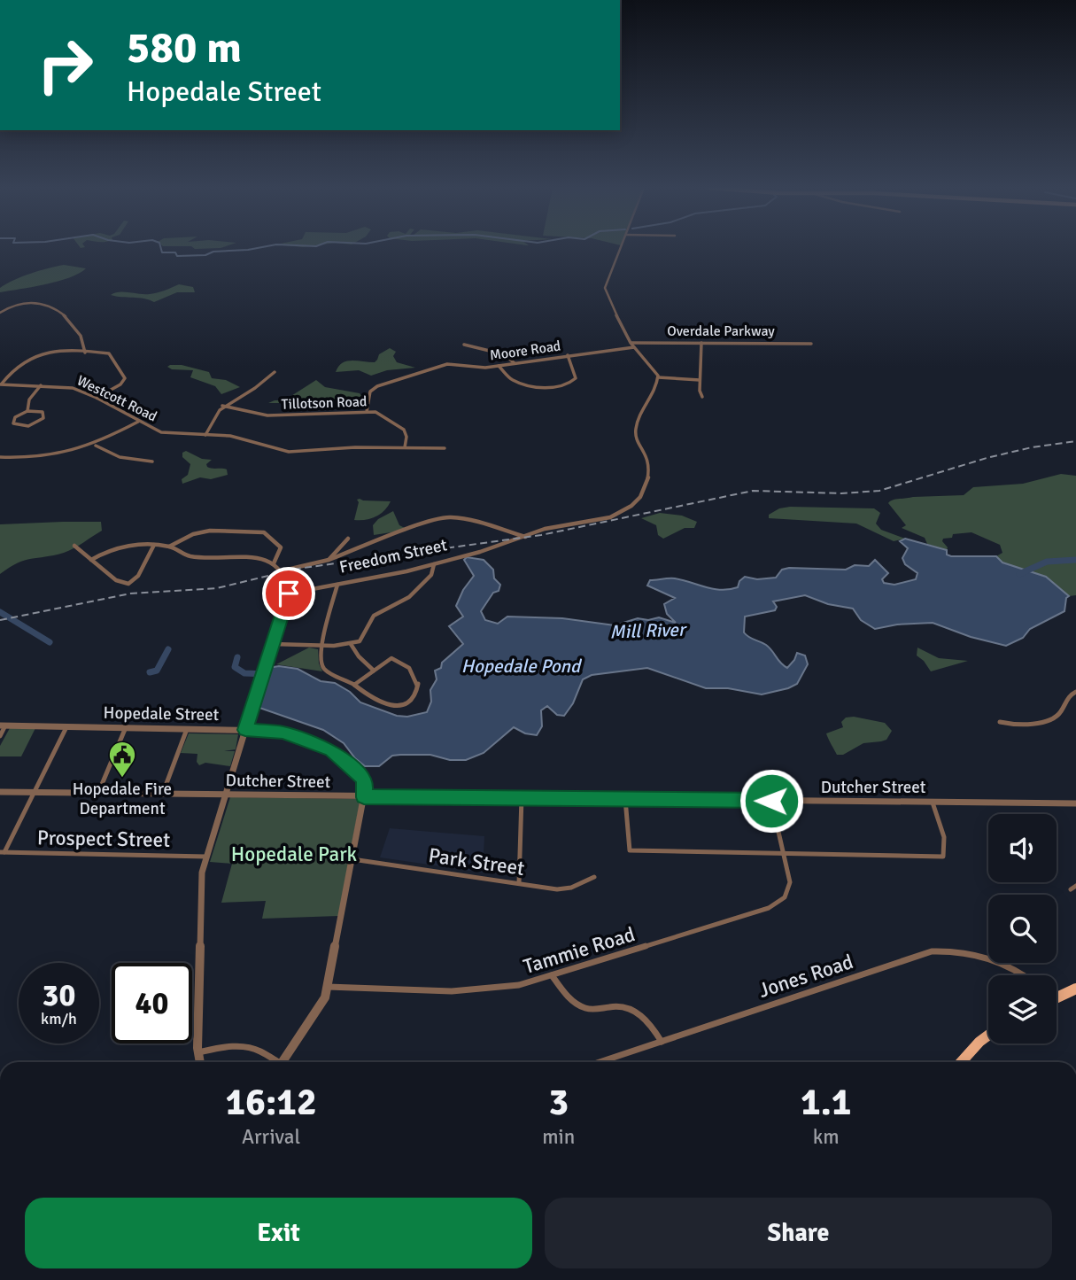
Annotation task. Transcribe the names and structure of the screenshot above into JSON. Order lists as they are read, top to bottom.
{
  "streets": {
    "street": [
      "Overdale Parkway",
      "Moore Road",
      "Westcott Road",
      "Tillotson Road",
      "Freedom Street",
      "Hopedale Street",
      "Dutcher Street",
      "Prospect Street",
      "Park Street",
      "Tammie Road",
      "Jones Road"
    ]
  },
  "crossings": [
    ["Moore Road", "Tillotson Road"],
    ["Westcott Road", "Tillotson Road"],
    ["Hopedale Street", "Dutcher Street"]
  ],
  "water": ["Mill River", "Hopedale Pond"],
  "parks": ["Hopedale Park"],
  "places": {
    "public building": ["Hopedale Fire Department"]
  },
  "page": {
    "turn": ["580 m", "Hopedale Street"],
    "speed": "30 km/h",
    "limit": "40",
    "eta": [
      "16:12",
      "Arrival",
      "3",
      "min",
      "1.1",
      "km"
    ],
    "buttons": ["Exit", "Share"]
  }
}
